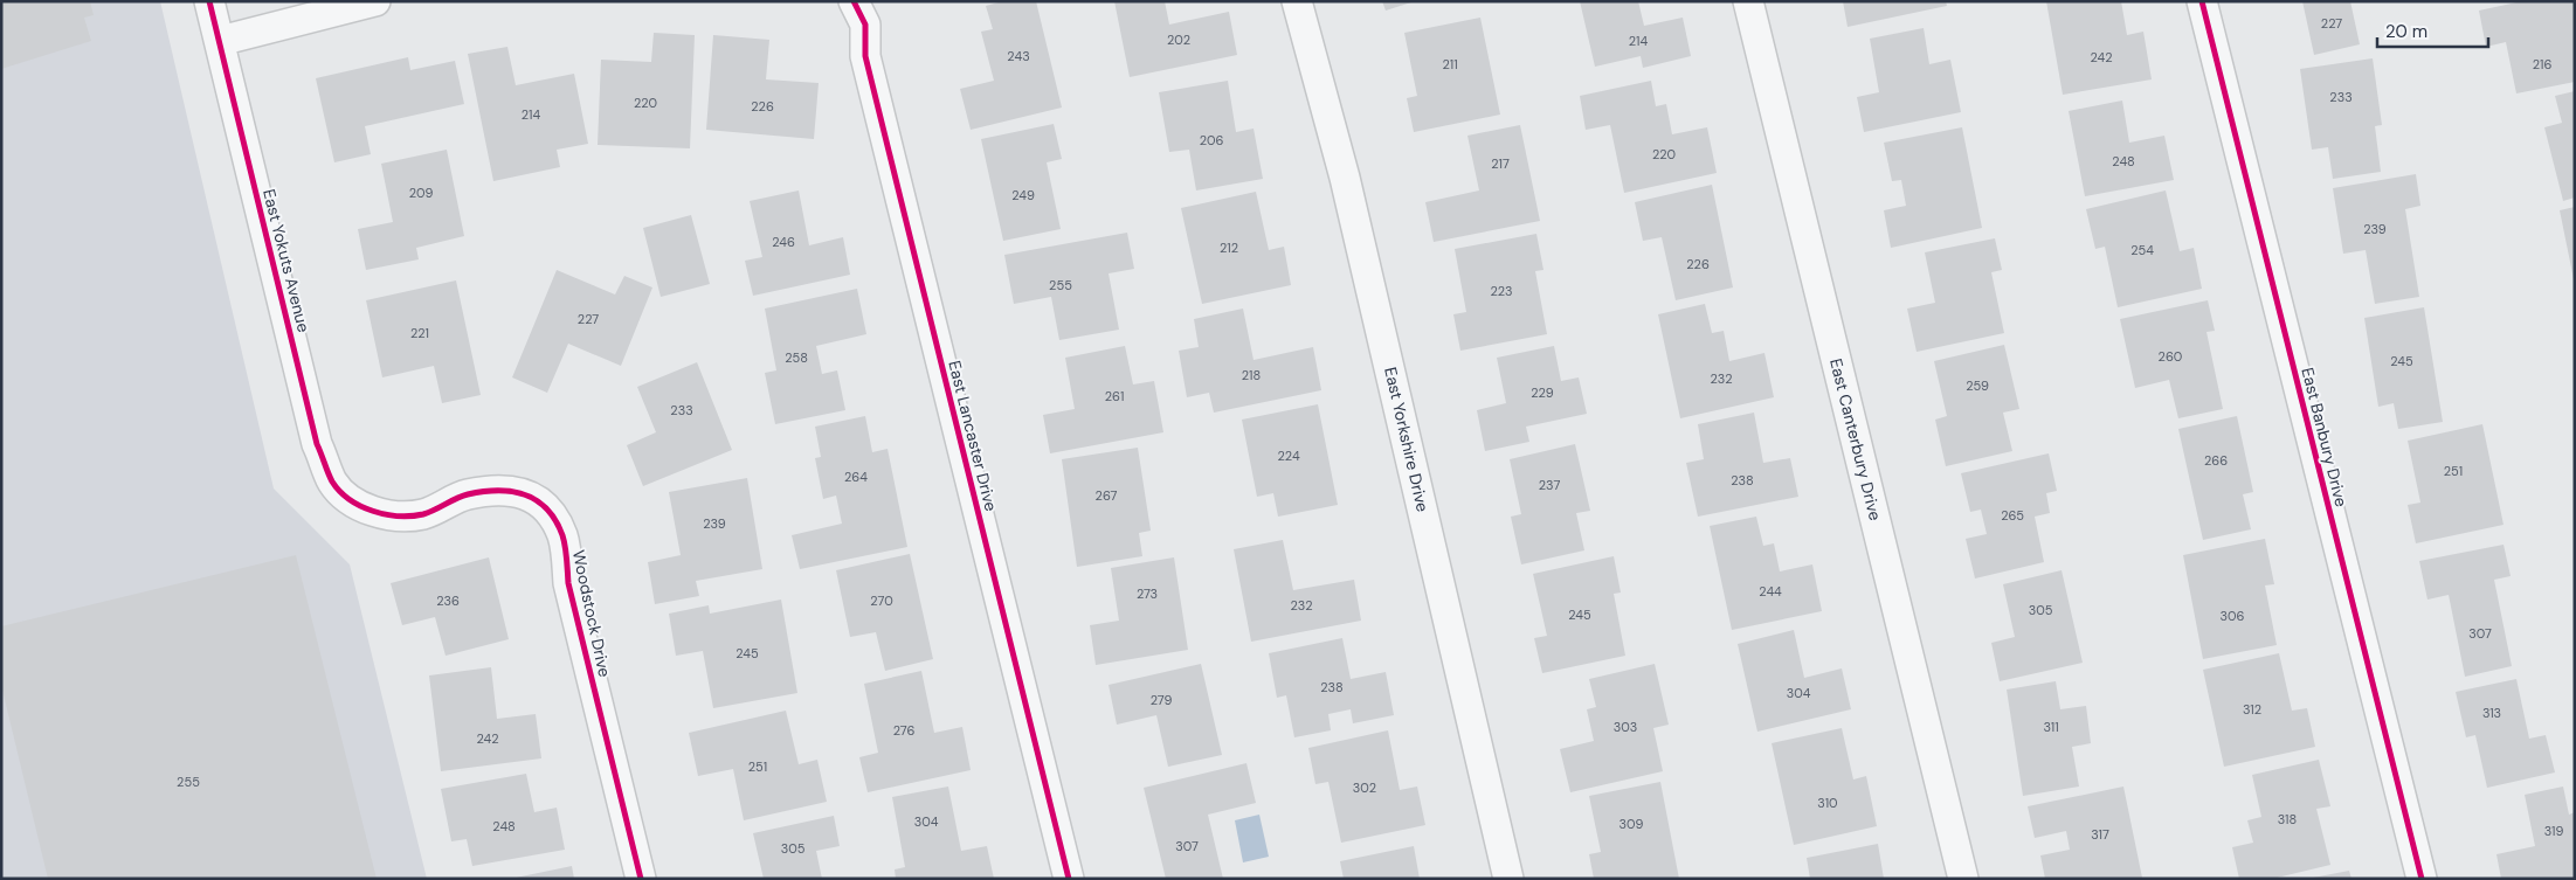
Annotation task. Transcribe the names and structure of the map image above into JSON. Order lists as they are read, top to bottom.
{
  "streets": {
    "street": [
      "East Yokuts Avenue",
      "East Lancaster Drive",
      "East Banbury Drive",
      "East Yorkshire Drive",
      "East Canterbury Drive",
      "Woodstock Drive"
    ]
  },
  "crossings": [
    ["East Yokuts Avenue", "Woodstock Drive"]
  ],
  "house_numbers": [
    "227",
    "202",
    "214",
    "243",
    "242",
    "211",
    "216",
    "233",
    "220",
    "226",
    "214",
    "206",
    "220",
    "248",
    "217",
    "209",
    "249",
    "239",
    "246",
    "212",
    "254",
    "226",
    "255",
    "223",
    "227",
    "221",
    "260",
    "258",
    "245",
    "218",
    "232",
    "259",
    "229",
    "261",
    "233",
    "224",
    "266",
    "251",
    "264",
    "238",
    "237",
    "267",
    "265",
    "239",
    "244",
    "273",
    "236",
    "270",
    "232",
    "305",
    "245",
    "306",
    "307",
    "245",
    "238",
    "304",
    "279",
    "312",
    "313",
    "303",
    "311",
    "276",
    "242",
    "251",
    "255",
    "302",
    "310",
    "318",
    "304",
    "309",
    "248",
    "319",
    "317",
    "307",
    "305"
  ],
  "scale_bar": "20 m"
}
